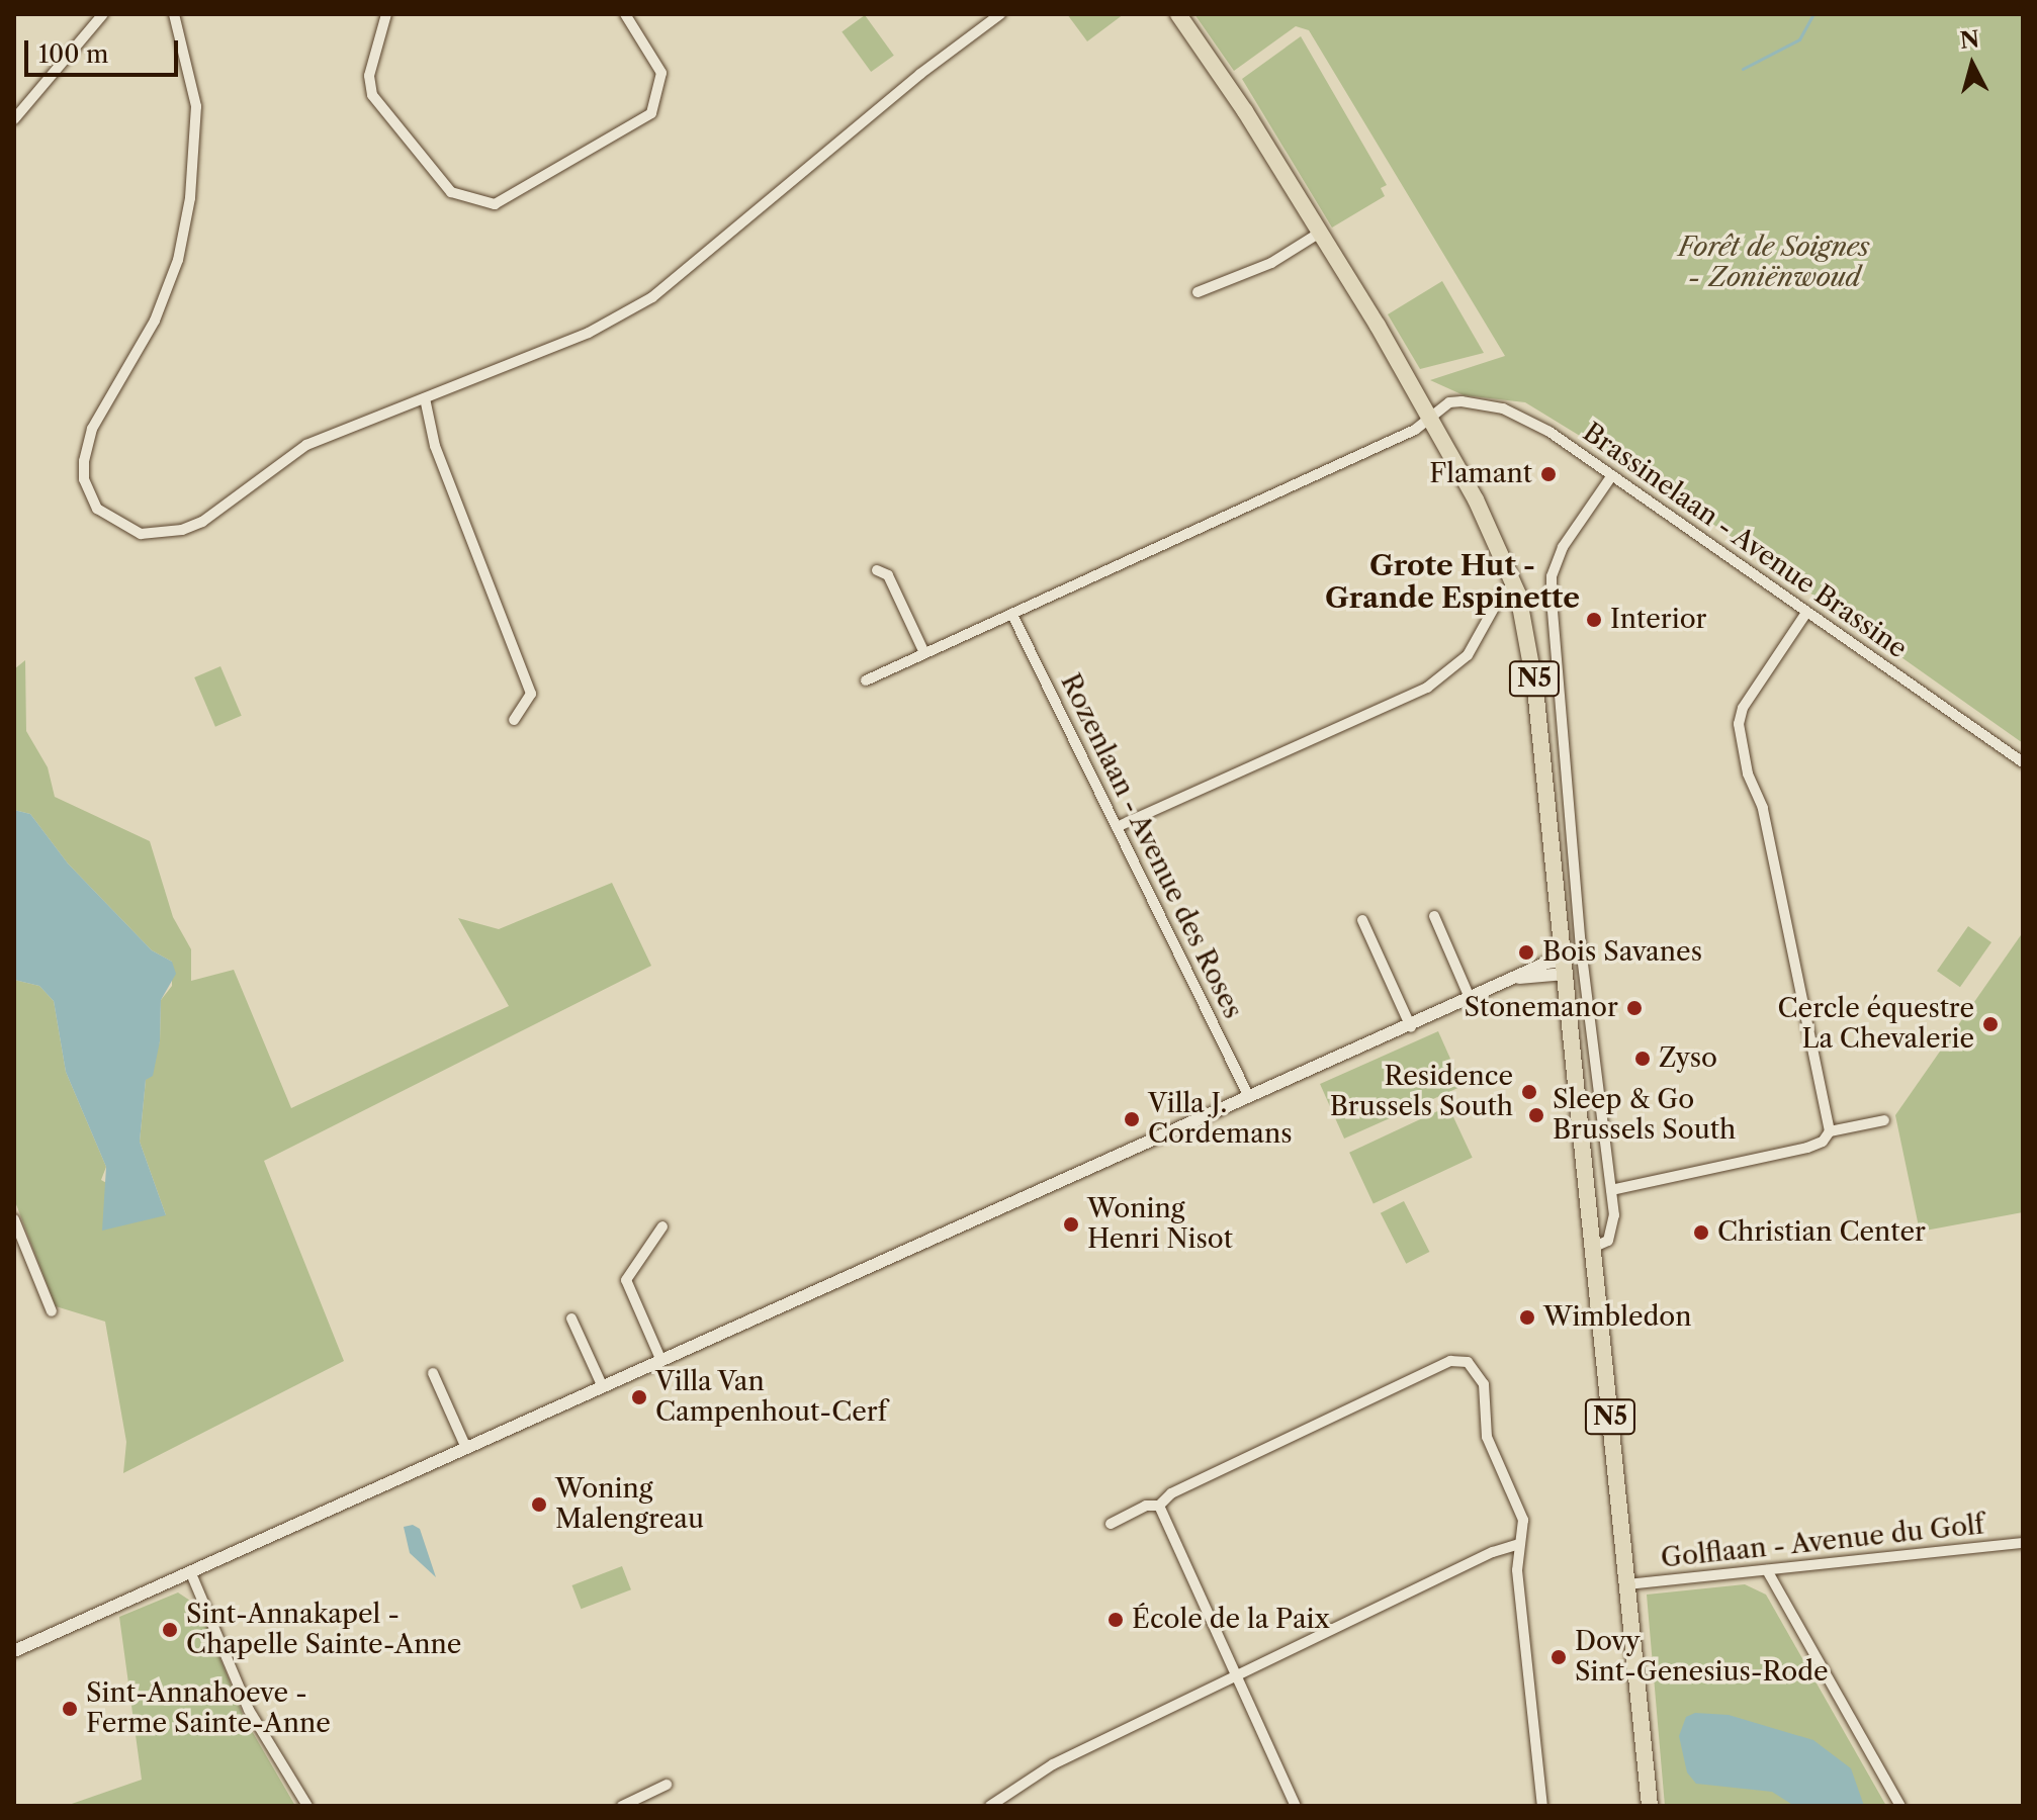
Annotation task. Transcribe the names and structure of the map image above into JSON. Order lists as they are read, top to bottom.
{
  "streets": {
    "main road": ["N5"],
    "street": ["Brassinelaan - Avenue Brassine", "Rozenlaan - Avenue des Roses", "Golflaan - Avenue du Golf"]
  },
  "crossings": [
    ["Brassinelaan - Avenue Brassine", "N5"],
    ["Brassinelaan - Avenue Brassine", "Rozenlaan - Avenue des Roses"],
    ["N5", "Golflaan - Avenue du Golf"]
  ],
  "districts": ["Grote Hut - Grande Espinette"],
  "parks": ["Forêt de Soignes - Zoniënwoud"],
  "places": [
    "Flamant",
    "Interior",
    "Bois Savanes",
    "Stonemanor",
    "Cercle équestre La Chevalerie",
    "Zyso",
    "Residence Brussels South",
    "Sleep & Go Brussels South",
    "Villa J. Cordemans",
    "Woning Henri Nisot",
    "Christian Center",
    "Wimbledon",
    "Villa Van Campenhout-Cerf",
    "Woning Malengreau",
    "École de la Paix",
    "Sint-Annakapel - Chapelle Sainte-Anne",
    "Dovy Sint-Genesius-Rode",
    "Sint-Annahoeve - Ferme Sainte-Anne"
  ],
  "scale_bar": "100 m",
  "north": "top"
}
